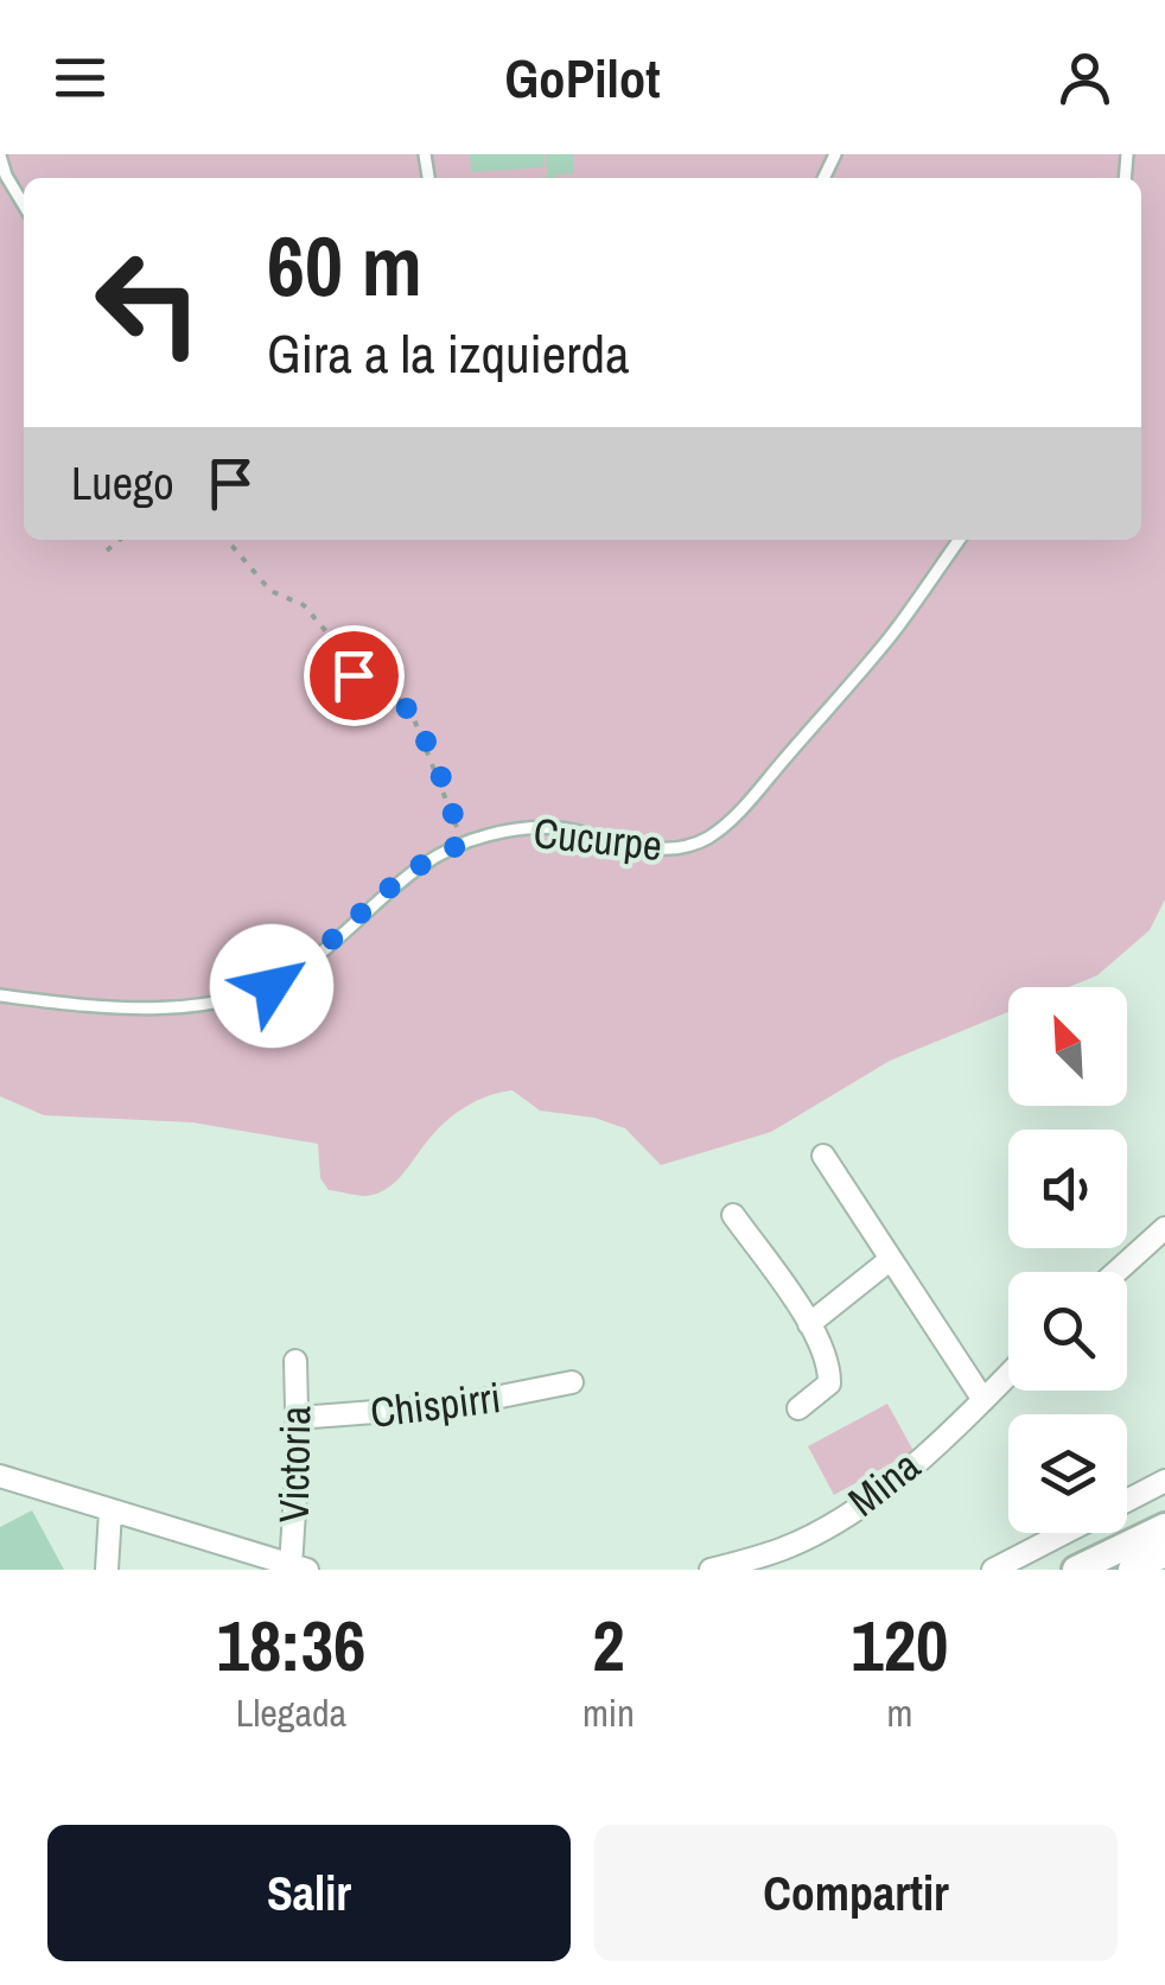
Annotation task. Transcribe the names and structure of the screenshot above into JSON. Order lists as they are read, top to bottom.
{
  "streets": {
    "street": ["Chispirri", "Victoria", "Mina"],
    "lane": ["Cucurpe"]
  },
  "crossings": [
    ["Chispirri", "Victoria"]
  ],
  "north": "top left",
  "page": {
    "header": "GoPilot",
    "turn": ["60 m", "Gira a la izquierda"],
    "then": "Luego",
    "eta": [
      "18:36",
      "Llegada",
      "2",
      "min",
      "120",
      "m"
    ],
    "buttons": ["Salir", "Compartir"]
  }
}
